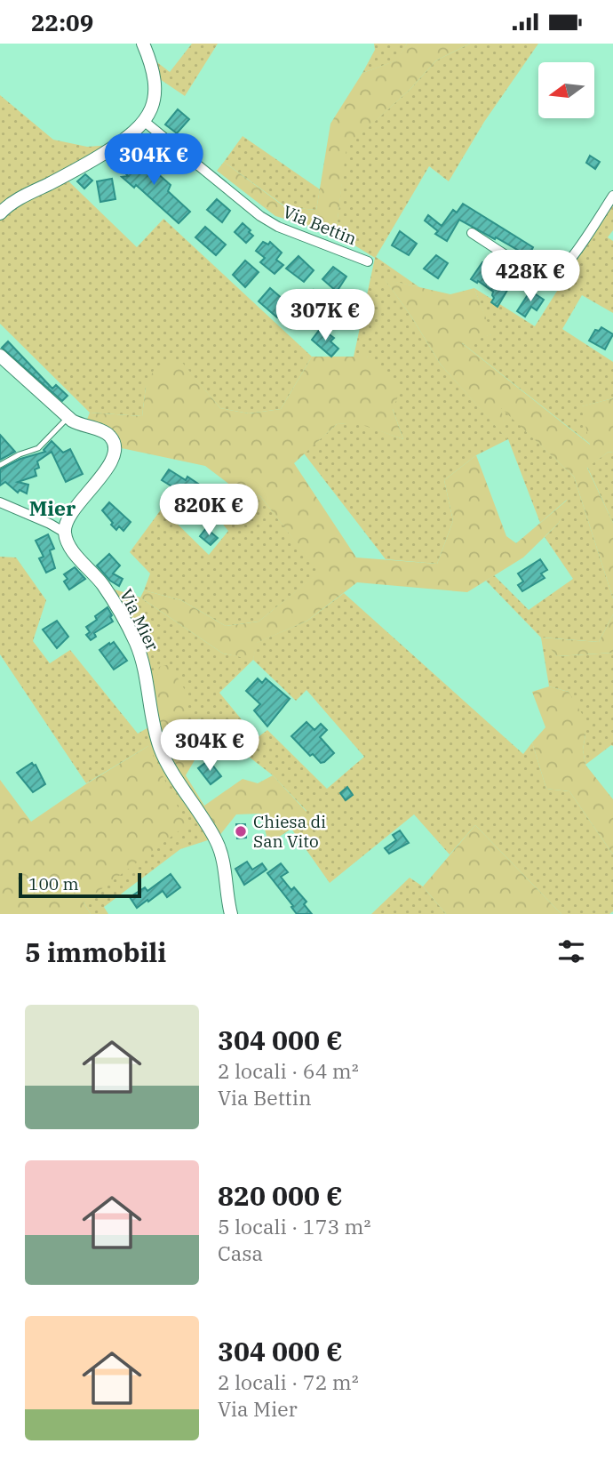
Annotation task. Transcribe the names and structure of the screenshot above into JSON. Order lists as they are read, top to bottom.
{
  "streets": {
    "street": ["Via Bettin", "Via Mier"]
  },
  "districts": ["Mier"],
  "places": ["Chiesa di San Vito"],
  "scale_bar": "100 m",
  "north": "left",
  "page": {
    "status": "22:09",
    "price": [
      "304K €",
      "428K €",
      "307K €",
      "820K €",
      "304K €"
    ],
    "scale": "100 m",
    "heading": "5 immobili",
    "list": [
      {
        "name": "304 000 €",
        "note": "2 locali · 64 m² · Via Bettin"
      },
      {
        "name": "820 000 €",
        "note": "5 locali · 173 m² · Casa"
      },
      {
        "name": "304 000 €",
        "note": "2 locali · 72 m² · Via Mier"
      }
    ]
  }
}
